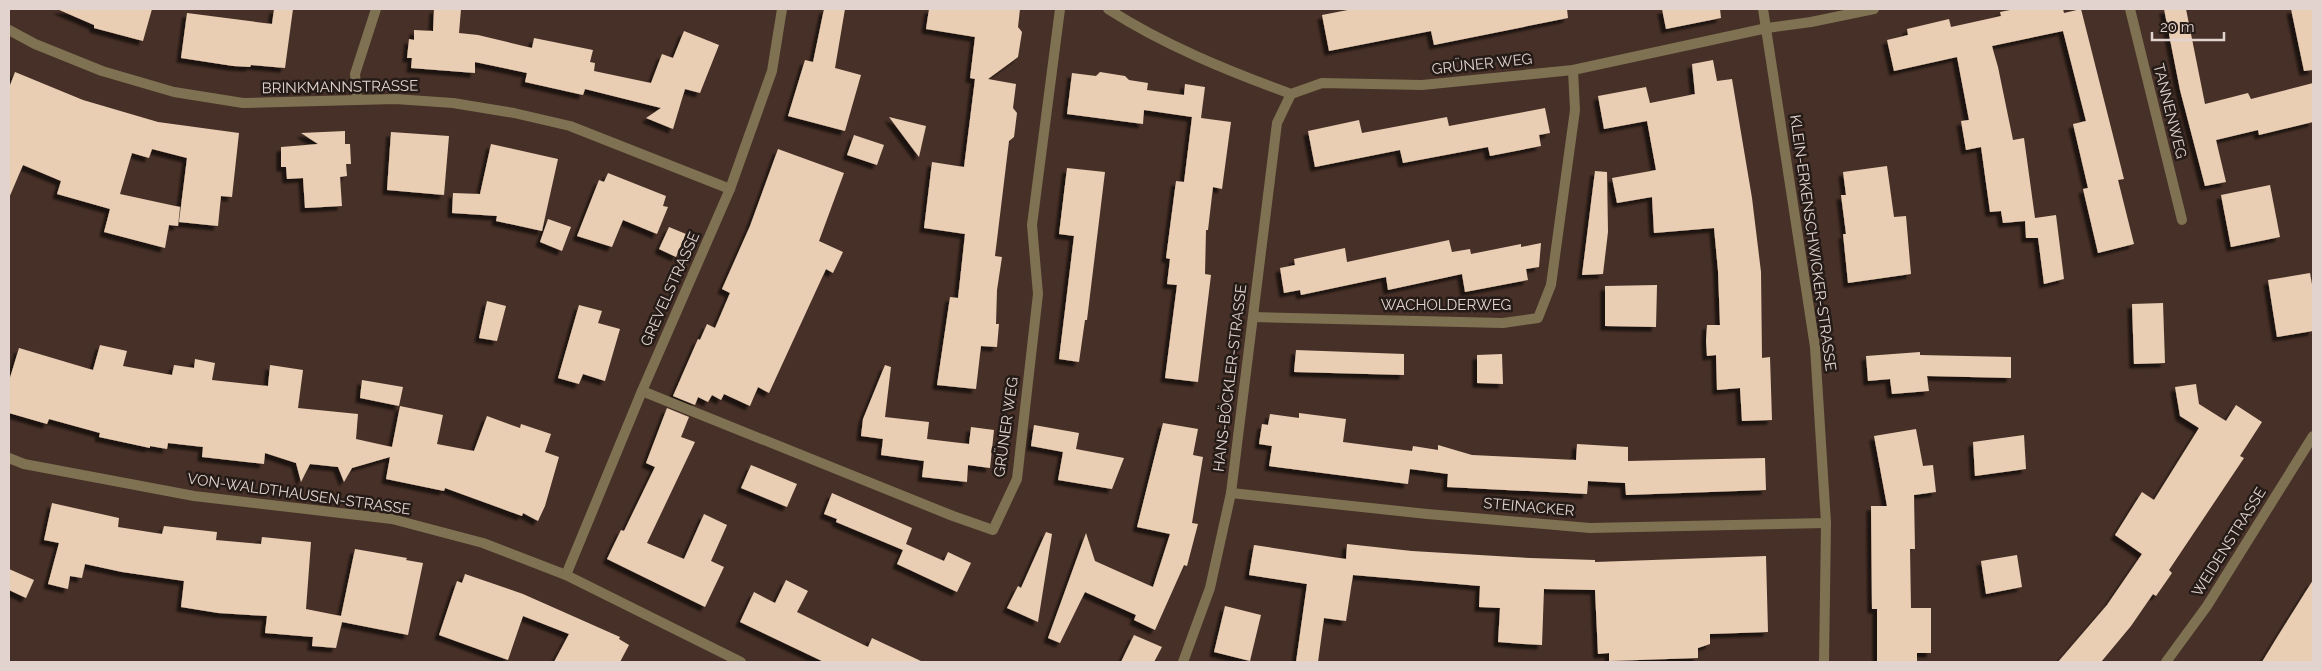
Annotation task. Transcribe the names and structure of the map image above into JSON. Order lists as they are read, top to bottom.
{
  "streets": {
    "street": [
      "GRÜNER WEG",
      "BRINKMANNSTRASSE",
      "TANNENWEG",
      "KLEIN-ERKENSCHWICKER-STRASSE",
      "GREVELSTRASSE",
      "WACHOLDERWEG",
      "HANS-BÖCKLER-STRASSE",
      "VON-WALDTHAUSEN-STRASSE",
      "STEINACKER",
      "WEIDENSTRASSE"
    ]
  },
  "crossings": [
    ["GRÜNER WEG", "KLEIN-ERKENSCHWICKER-STRASSE"],
    ["GRÜNER WEG", "GREVELSTRASSE"],
    ["GRÜNER WEG", "WACHOLDERWEG"],
    ["GRÜNER WEG", "HANS-BÖCKLER-STRASSE"],
    ["BRINKMANNSTRASSE", "GREVELSTRASSE"],
    ["KLEIN-ERKENSCHWICKER-STRASSE", "STEINACKER"],
    ["GREVELSTRASSE", "VON-WALDTHAUSEN-STRASSE"],
    ["WACHOLDERWEG", "HANS-BÖCKLER-STRASSE"],
    ["HANS-BÖCKLER-STRASSE", "STEINACKER"]
  ],
  "scale_bar": "20 m"
}
